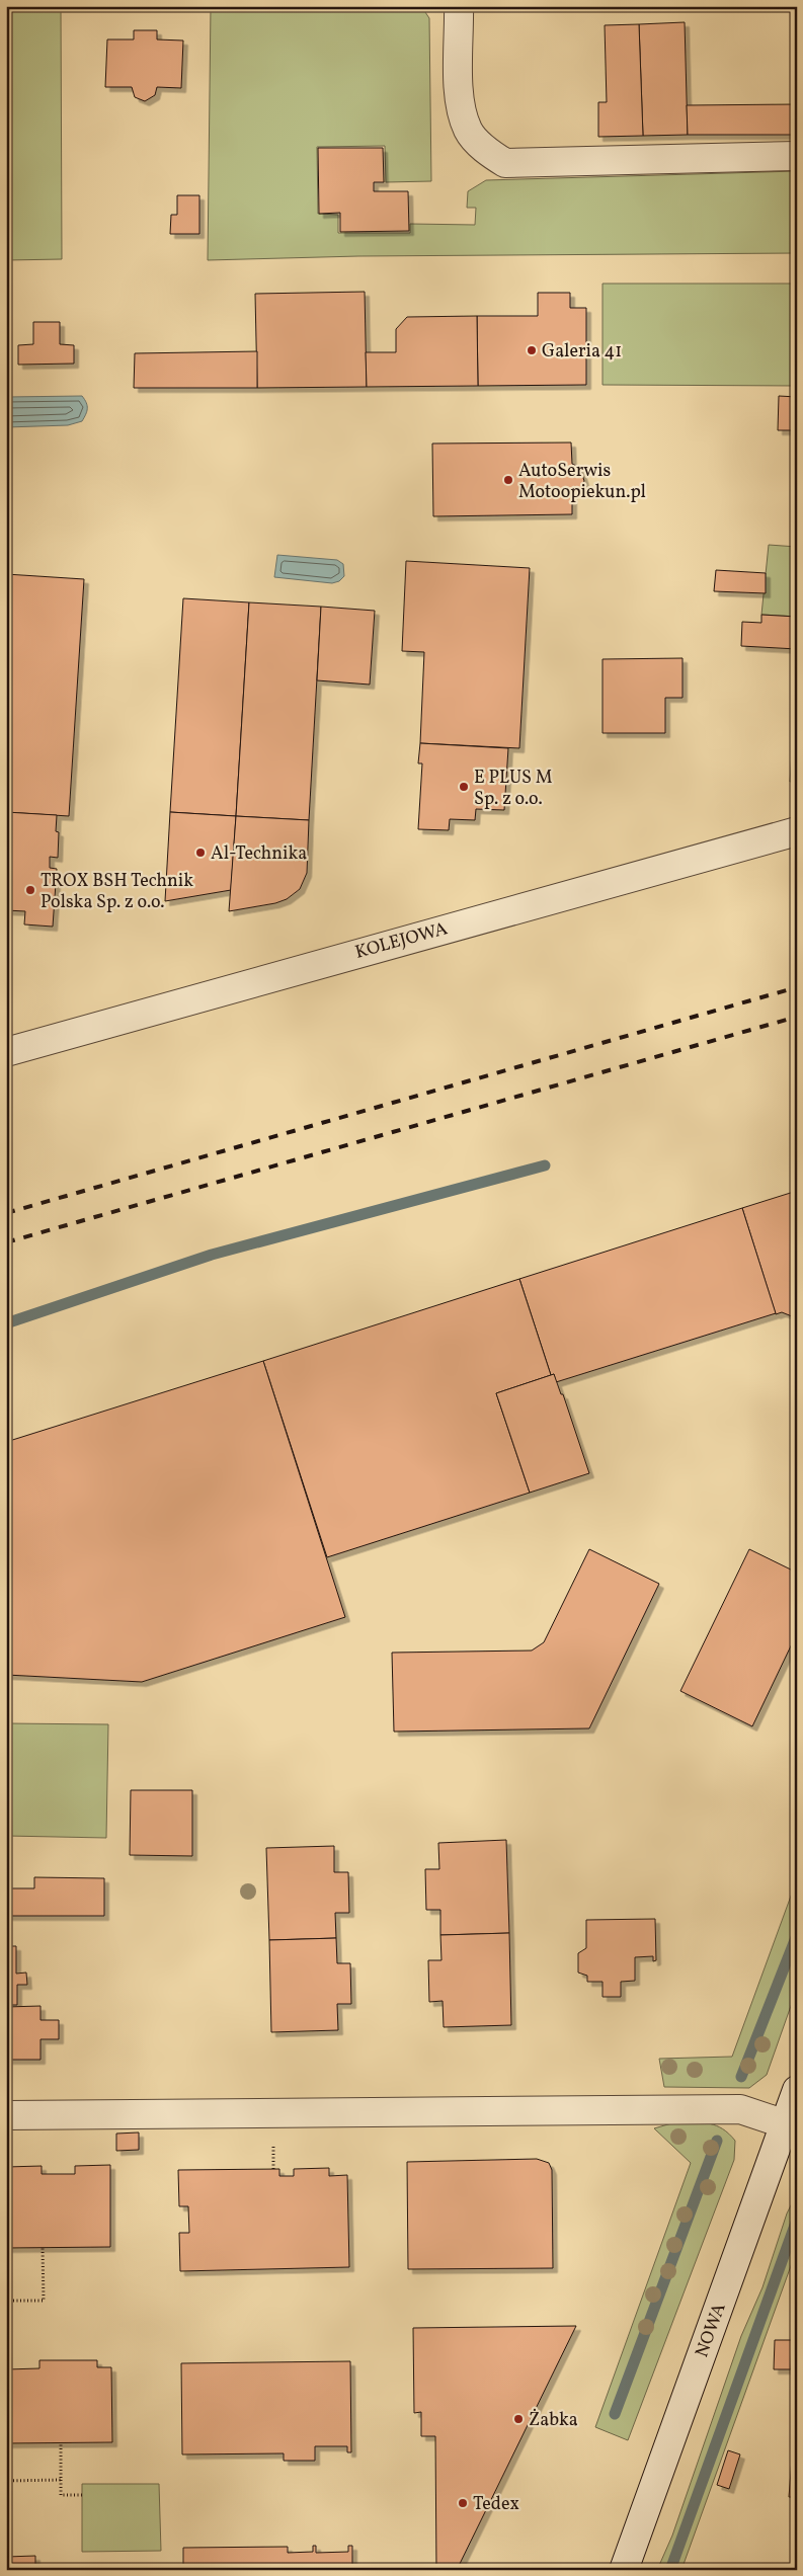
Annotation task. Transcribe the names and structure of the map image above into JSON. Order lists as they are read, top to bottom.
{
  "streets": {
    "street": ["KOLEJOWA", "NOWA"]
  },
  "places": [
    "Galeria 41",
    "AutoSerwis Motoopiekun.pl",
    "E PLUS M Sp. z o.o.",
    "Al-Technika",
    "TROX BSH Technik Polska Sp. z o.o.",
    "Żabka",
    "Tedex"
  ]
}
